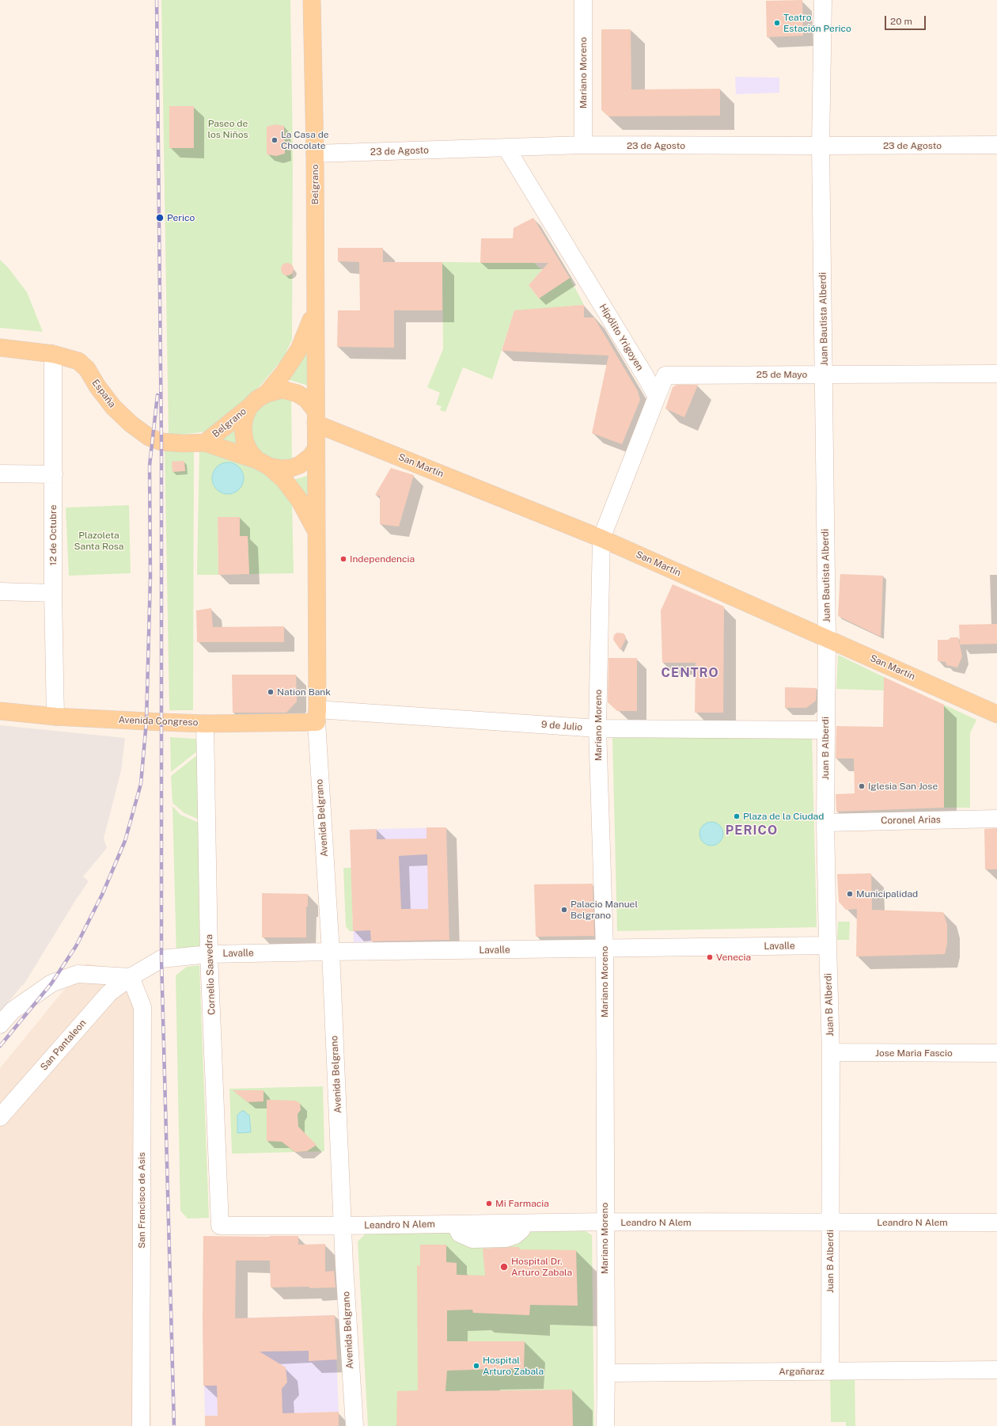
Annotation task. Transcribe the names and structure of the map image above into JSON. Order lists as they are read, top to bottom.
{
  "streets": {
    "main road": [
      "Belgrano",
      "España",
      "San Martín",
      "Avenida Congreso"
    ],
    "street": [
      "Mariano Moreno",
      "23 de Agosto",
      "Juan Bautista Alberdi",
      "Hipólito Yrigoyen",
      "25 de Mayo",
      "12 de Octubre",
      "9 de Julio",
      "Juan B Alberdi",
      "Avenida Belgrano",
      "Coronel Arias",
      "Lavalle",
      "Cornelio Saavedra",
      "San Pantaleon",
      "Jose Maria Fascio",
      "San Francisco de Asis",
      "Leandro N Alem",
      "Argañaraz"
    ]
  },
  "crossings": [
    ["Mariano Moreno", "23 de Agosto"],
    ["Mariano Moreno", "San Martín"],
    ["Mariano Moreno", "9 de Julio"],
    ["Mariano Moreno", "Lavalle"],
    ["Mariano Moreno", "Leandro N Alem"],
    ["Mariano Moreno", "Argañaraz"],
    ["23 de Agosto", "Belgrano"],
    ["23 de Agosto", "Juan Bautista Alberdi"],
    ["23 de Agosto", "Hipólito Yrigoyen"],
    ["Belgrano", "España"],
    ["Belgrano", "San Martín"],
    ["Belgrano", "Avenida Congreso"],
    ["Belgrano", "9 de Julio"],
    ["Belgrano", "Avenida Belgrano"],
    ["Juan Bautista Alberdi", "25 de Mayo"],
    ["Juan Bautista Alberdi", "San Martín"],
    ["Juan Bautista Alberdi", "Juan B Alberdi"],
    ["Hipólito Yrigoyen", "25 de Mayo"],
    ["España", "12 de Octubre"],
    ["San Martín", "Juan B Alberdi"],
    ["12 de Octubre", "Avenida Congreso"],
    ["Avenida Congreso", "9 de Julio"],
    ["Avenida Congreso", "Avenida Belgrano"],
    ["Avenida Congreso", "Cornelio Saavedra"],
    ["9 de Julio", "Juan B Alberdi"],
    ["9 de Julio", "Avenida Belgrano"],
    ["Juan B Alberdi", "Coronel Arias"],
    ["Juan B Alberdi", "Lavalle"],
    ["Juan B Alberdi", "Jose Maria Fascio"],
    ["Juan B Alberdi", "Leandro N Alem"],
    ["Juan B Alberdi", "Argañaraz"],
    ["Avenida Belgrano", "Lavalle"],
    ["Avenida Belgrano", "Leandro N Alem"],
    ["Lavalle", "Cornelio Saavedra"],
    ["Lavalle", "San Pantaleon"],
    ["Cornelio Saavedra", "Leandro N Alem"],
    ["San Pantaleon", "San Francisco de Asis"]
  ],
  "districts": ["CENTRO", "PERICO"],
  "parks": ["Paseo de los Niños", "Plazoleta Santa Rosa"],
  "places": [
    "Teatro Estación Perico",
    "La Casa de Chocolate",
    "Perico",
    "Independencia",
    "Nation Bank",
    "Iglesia San Jose",
    "Plaza de la Ciudad",
    "Municipalidad",
    "Palacio Manuel Belgrano",
    "Venecia",
    "Mi Farmacia",
    "Hospital Dr. Arturo Zabala",
    "Hospital Arturo Zabala"
  ],
  "scale_bar": "20 m"
}
